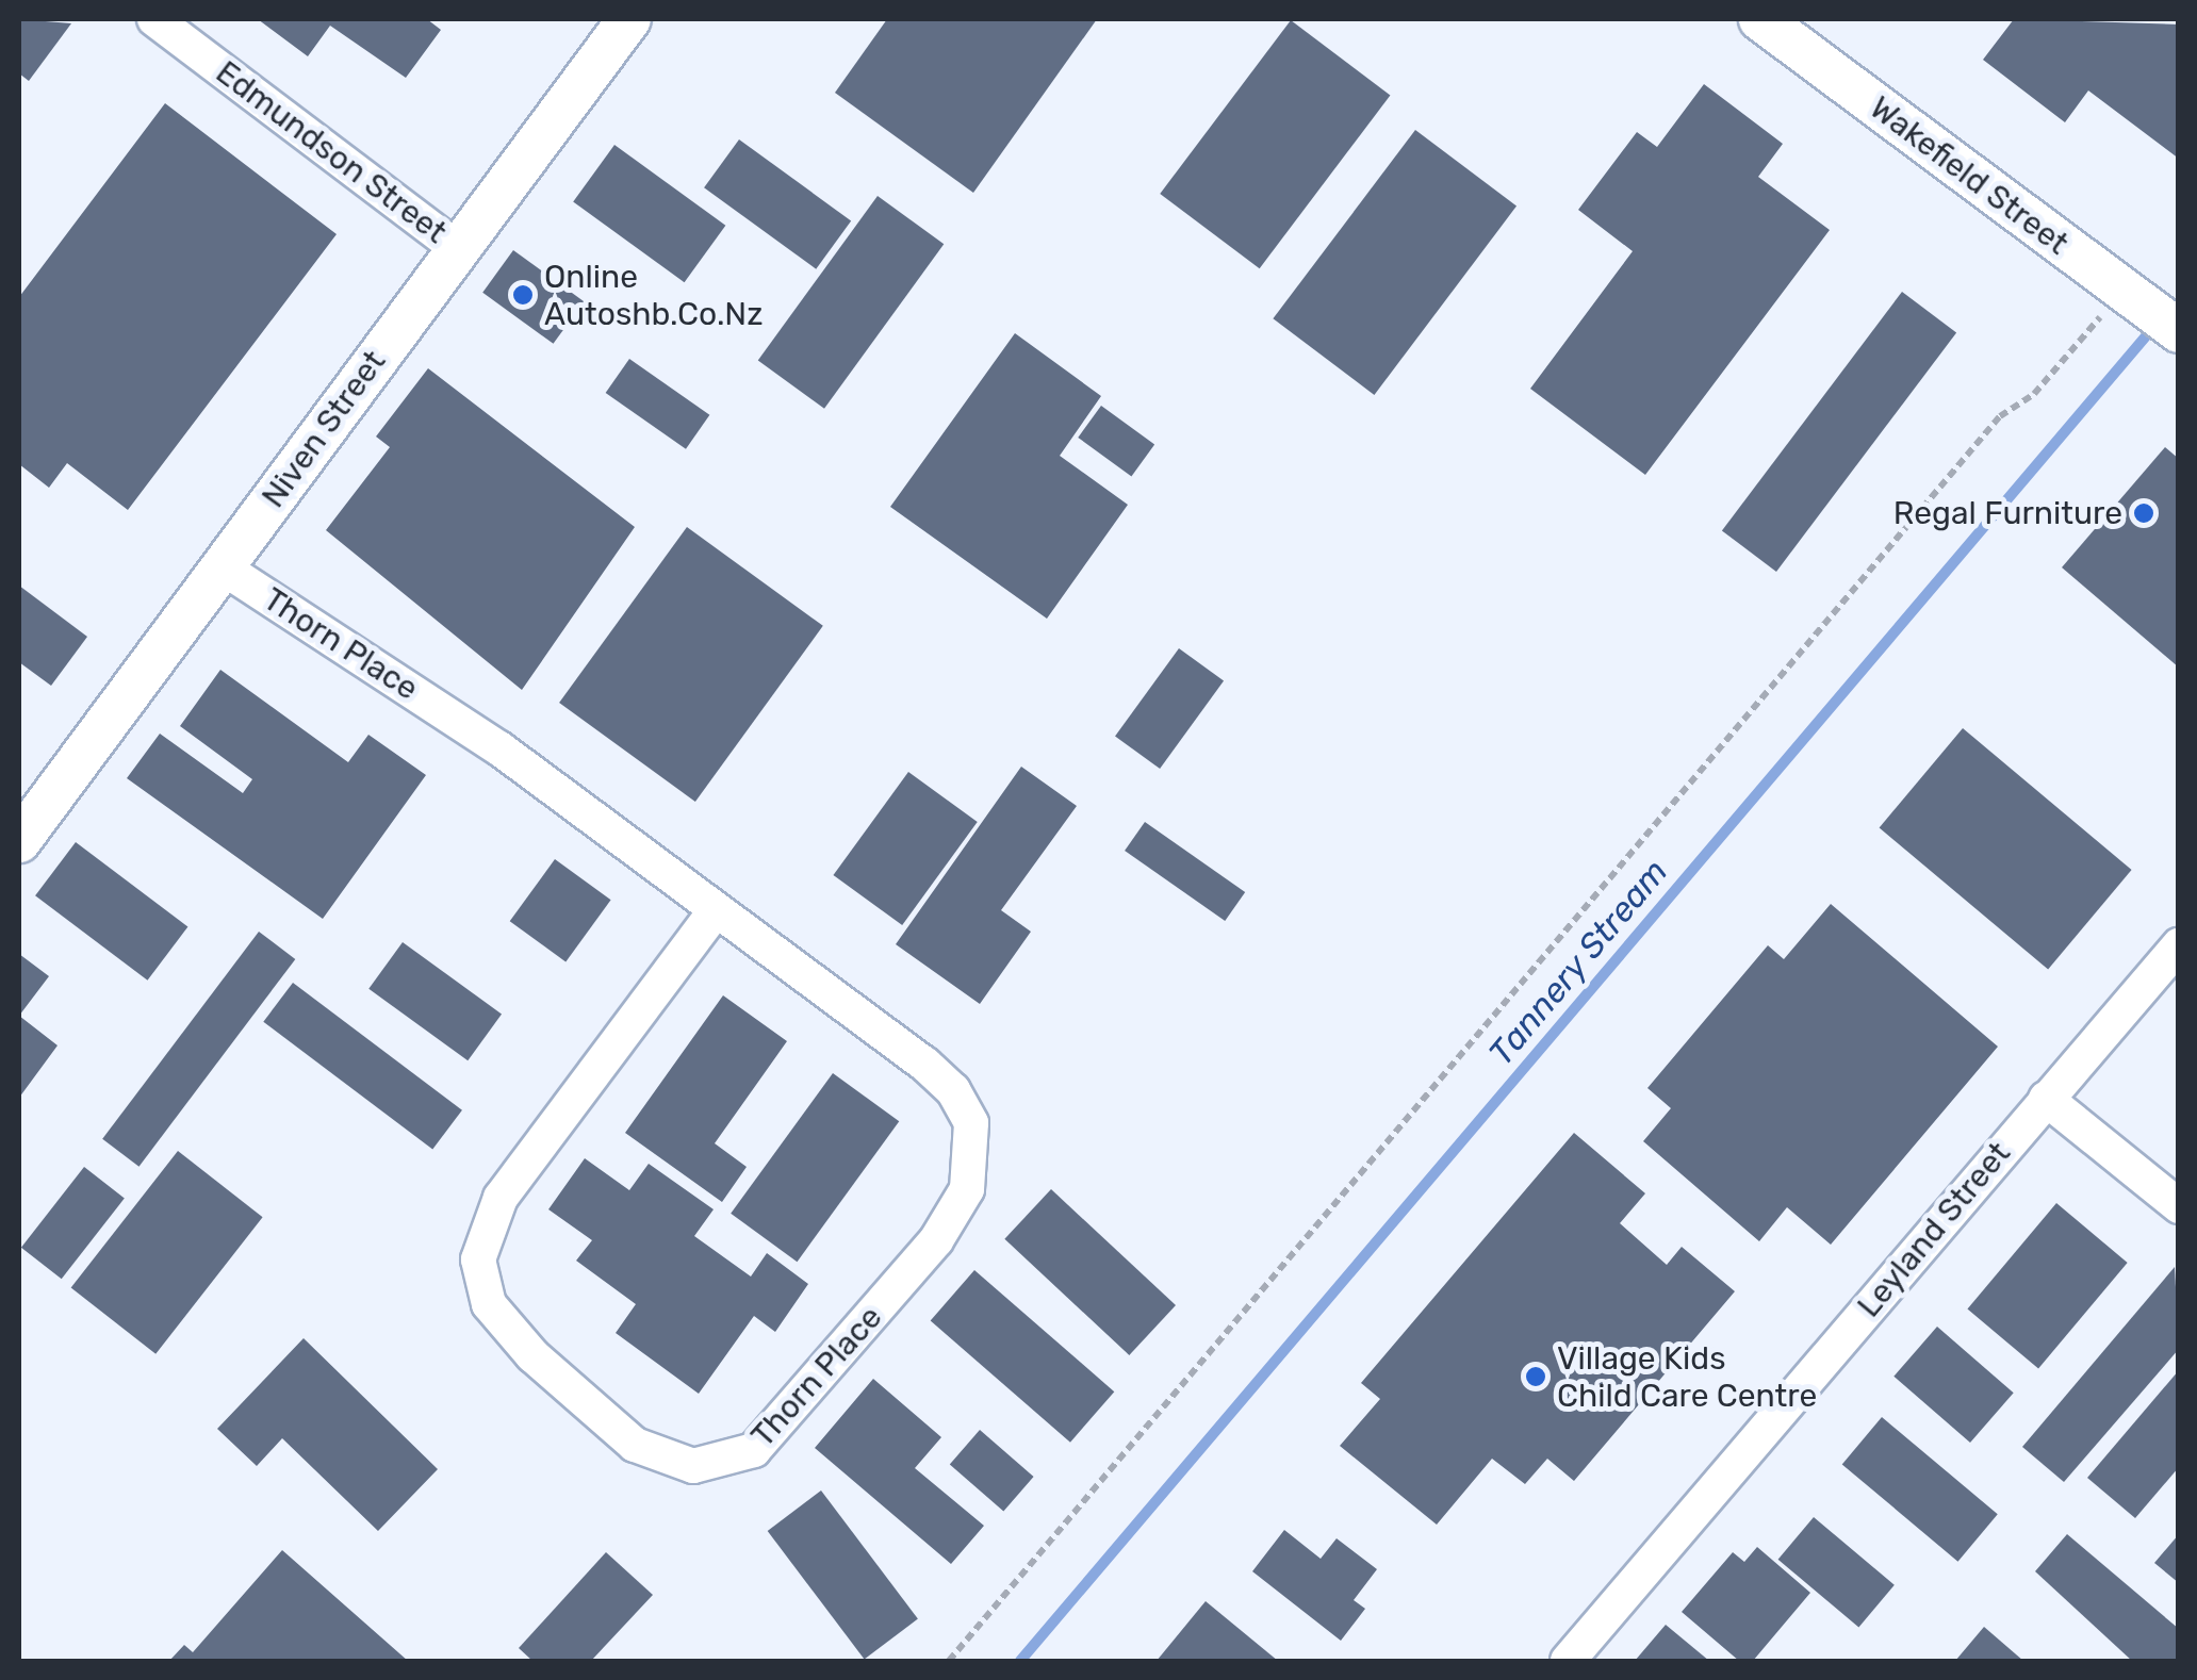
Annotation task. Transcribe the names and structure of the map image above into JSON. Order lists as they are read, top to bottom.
{
  "streets": {
    "street": [
      "Edmundson Street",
      "Wakefield Street",
      "Niven Street",
      "Thorn Place",
      "Leyland Street"
    ]
  },
  "crossings": [
    ["Edmundson Street", "Niven Street"],
    ["Niven Street", "Thorn Place"]
  ],
  "water": ["Tannery Stream"],
  "places": ["Online Autoshb.Co.Nz", "Regal Furniture", "Village Kids Child Care Centre"]
}
